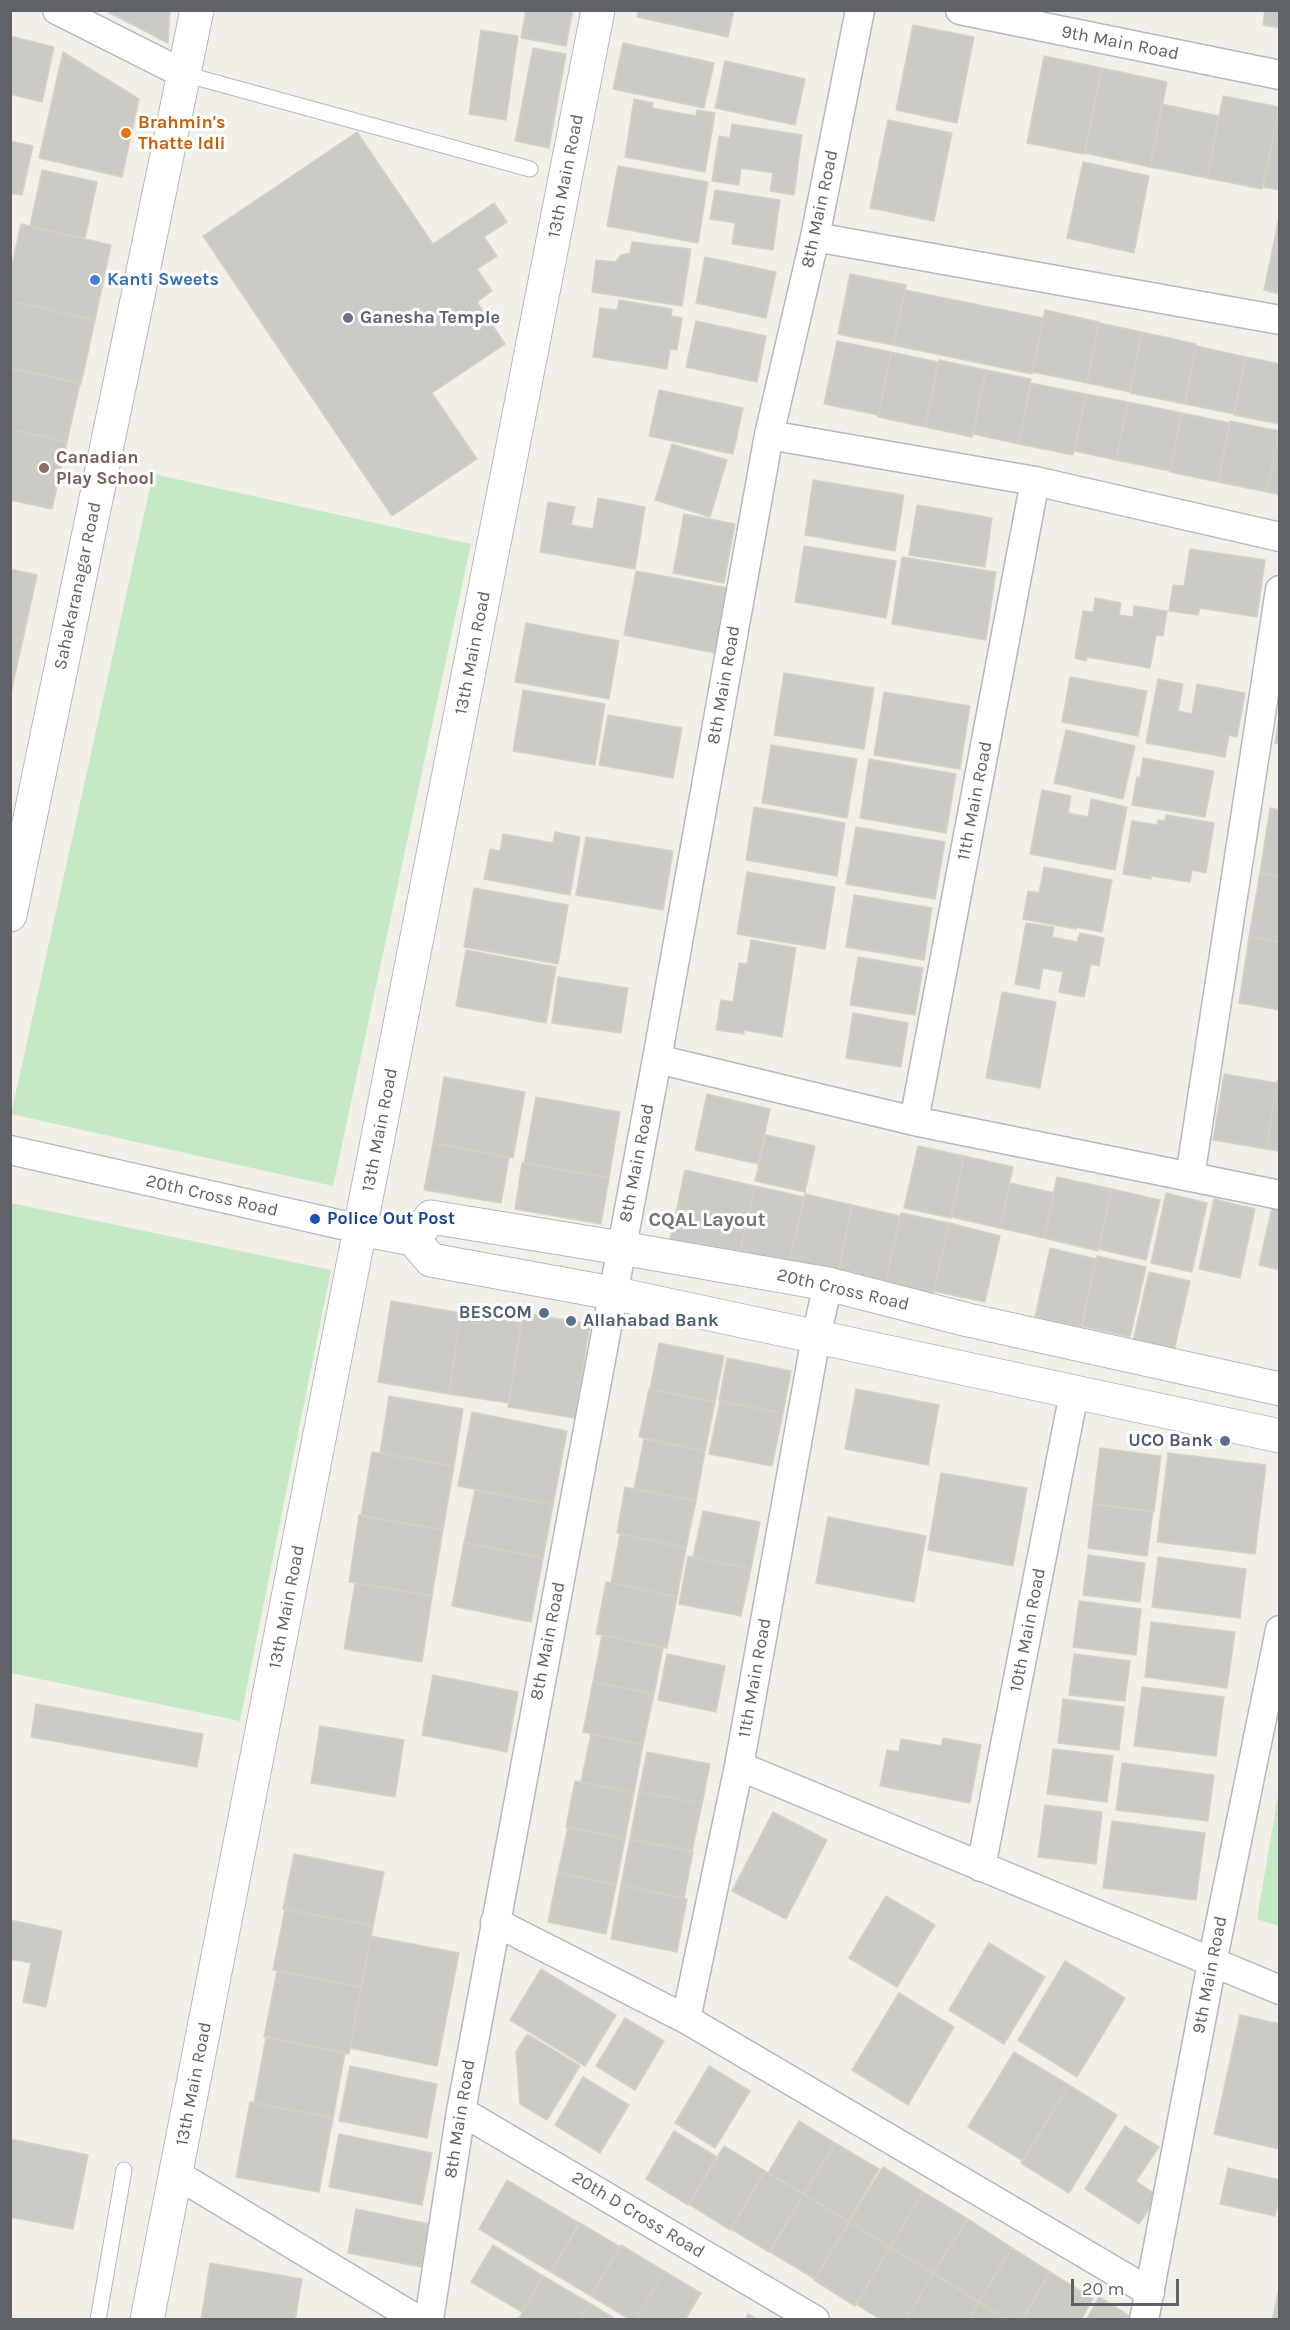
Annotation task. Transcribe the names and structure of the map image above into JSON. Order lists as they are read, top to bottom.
{
  "streets": {
    "street": [
      "9th Main Road",
      "13th Main Road",
      "8th Main Road",
      "Sahakaranagar Road",
      "11th Main Road",
      "20th Cross Road",
      "10th Main Road",
      "20th D Cross Road"
    ]
  },
  "crossings": [
    ["13th Main Road", "20th Cross Road"],
    ["8th Main Road", "20th Cross Road"],
    ["8th Main Road", "20th D Cross Road"],
    ["11th Main Road", "20th Cross Road"]
  ],
  "districts": ["CQAL Layout"],
  "places": [
    "Brahmin's Thatte Idli",
    "Kanti Sweets",
    "Ganesha Temple",
    "Canadian Play School",
    "Police Out Post",
    "BESCOM",
    "Allahabad Bank",
    "UCO Bank"
  ],
  "scale_bar": "20 m"
}
